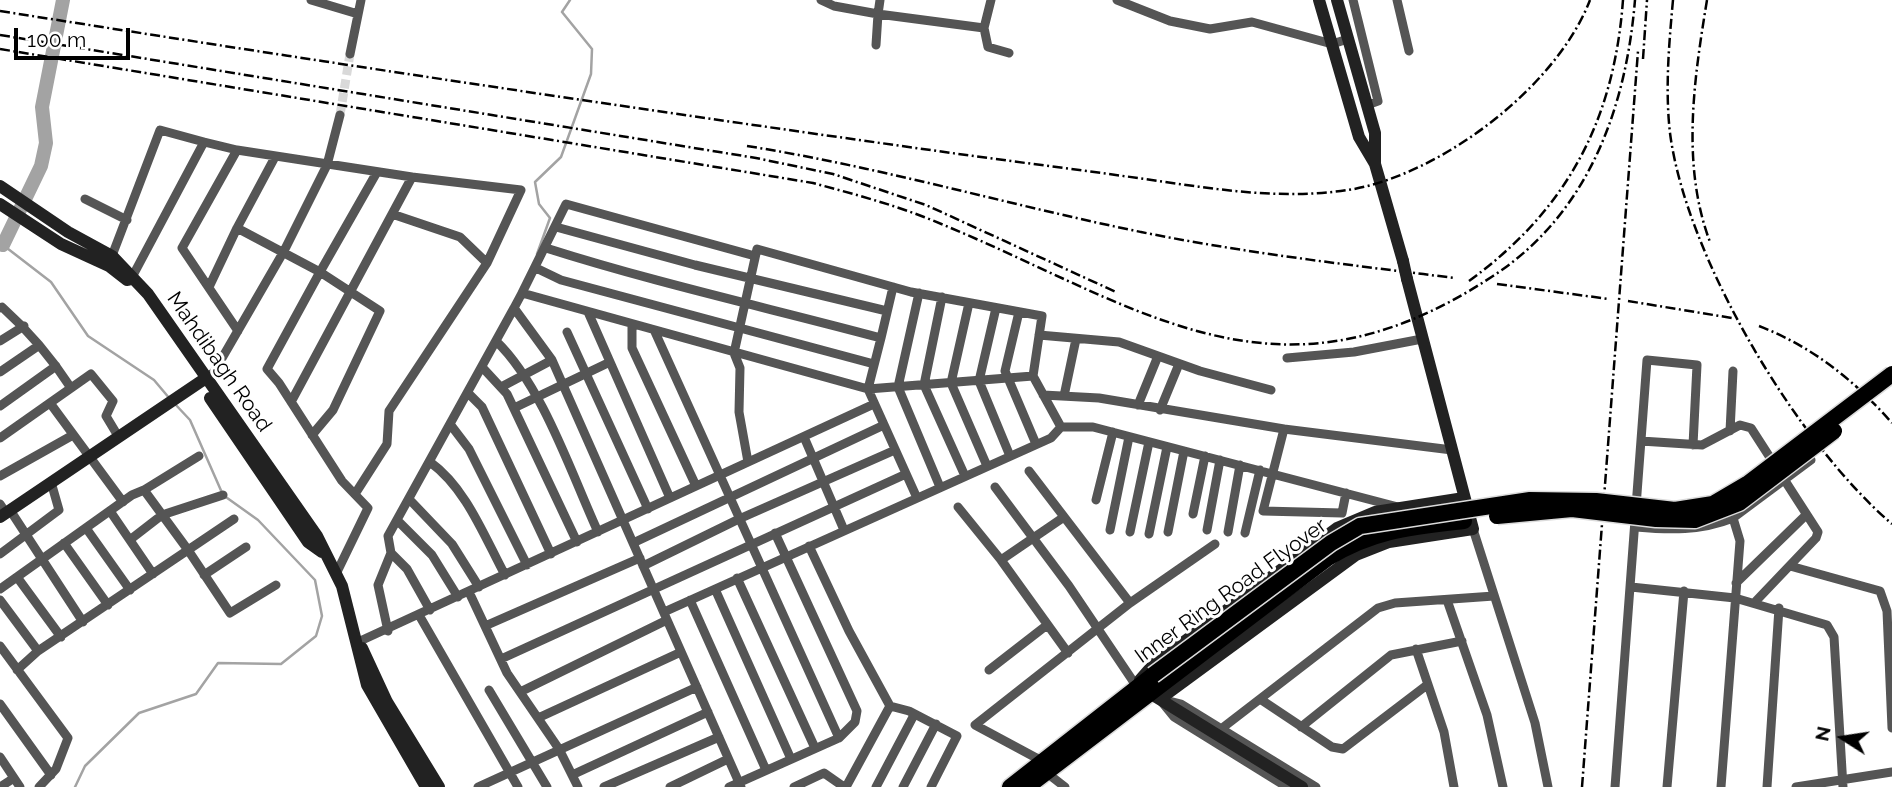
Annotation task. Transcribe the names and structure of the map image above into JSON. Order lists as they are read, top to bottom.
{
  "streets": {
    "highway": ["Inner Ring Road Flyover"],
    "street": ["Mahdibagh Road"]
  },
  "scale_bar": "100 m",
  "north": "left"
}
